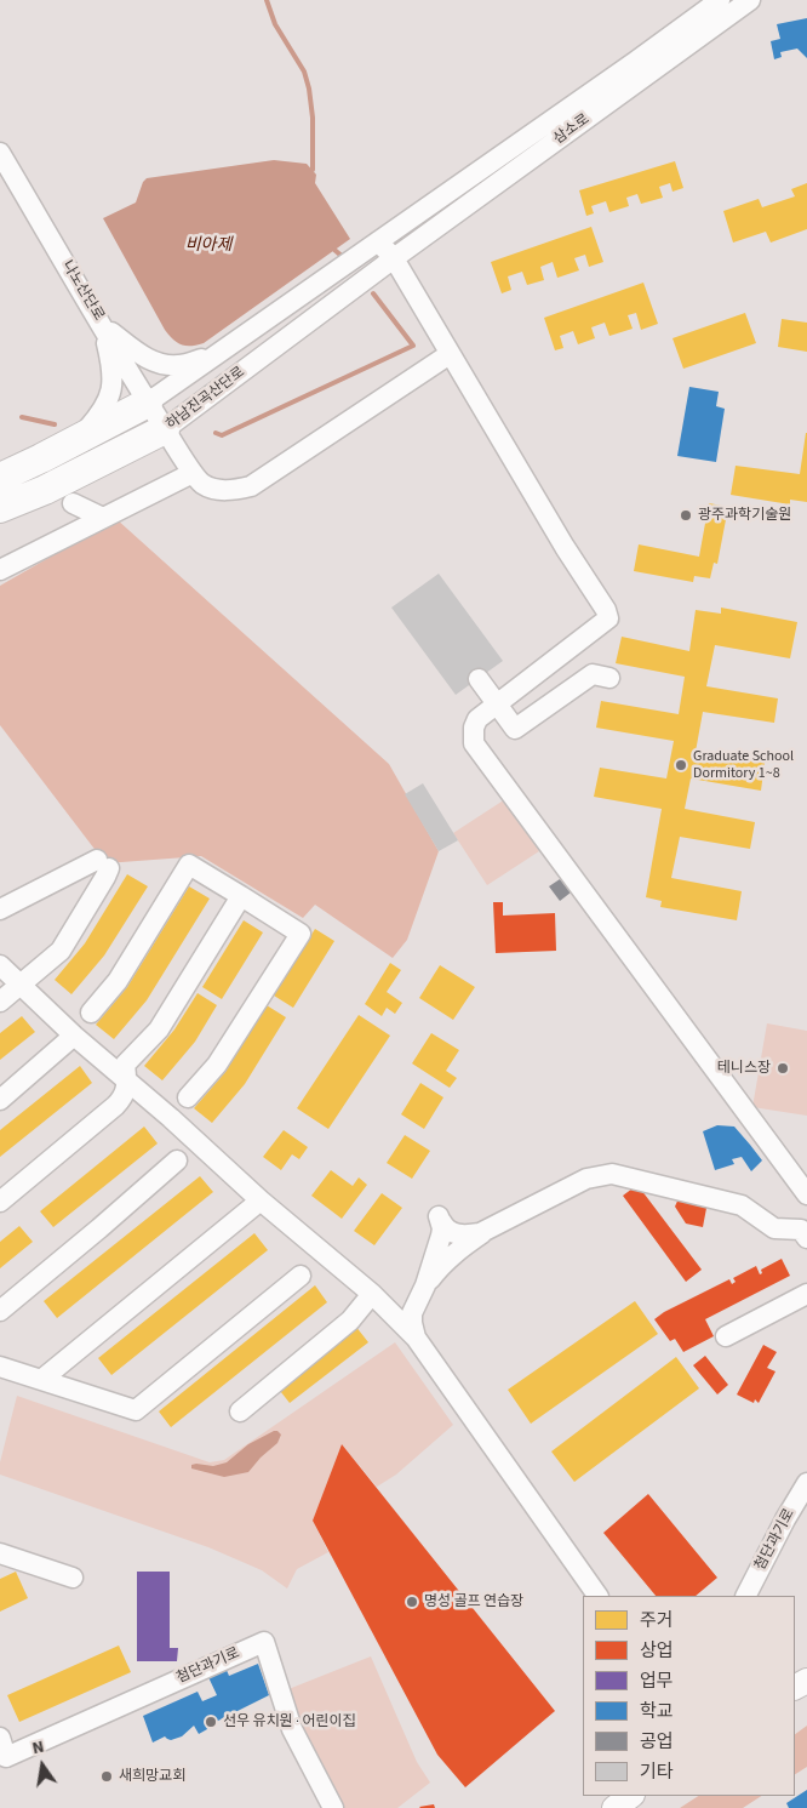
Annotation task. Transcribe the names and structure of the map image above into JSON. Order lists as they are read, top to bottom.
{
  "streets": {
    "highway": ["하남진곡산단로"],
    "street": ["삼소로", "나노산단로", "첨단과기로"]
  },
  "crossings": [
    ["삼소로", "하남진곡산단로"],
    ["나노산단로", "하남진곡산단로"]
  ],
  "water": ["비아제"],
  "places": [
    "광주과학기술원",
    "Graduate School Dormitory 1~8",
    "테니스장",
    "명성 골프 연습장",
    "선우 유치원 · 어린이집",
    "새희망교회"
  ],
  "legend": [
    "주거",
    "상업",
    "업무",
    "학교",
    "공업",
    "기타"
  ],
  "north": "top"
}
